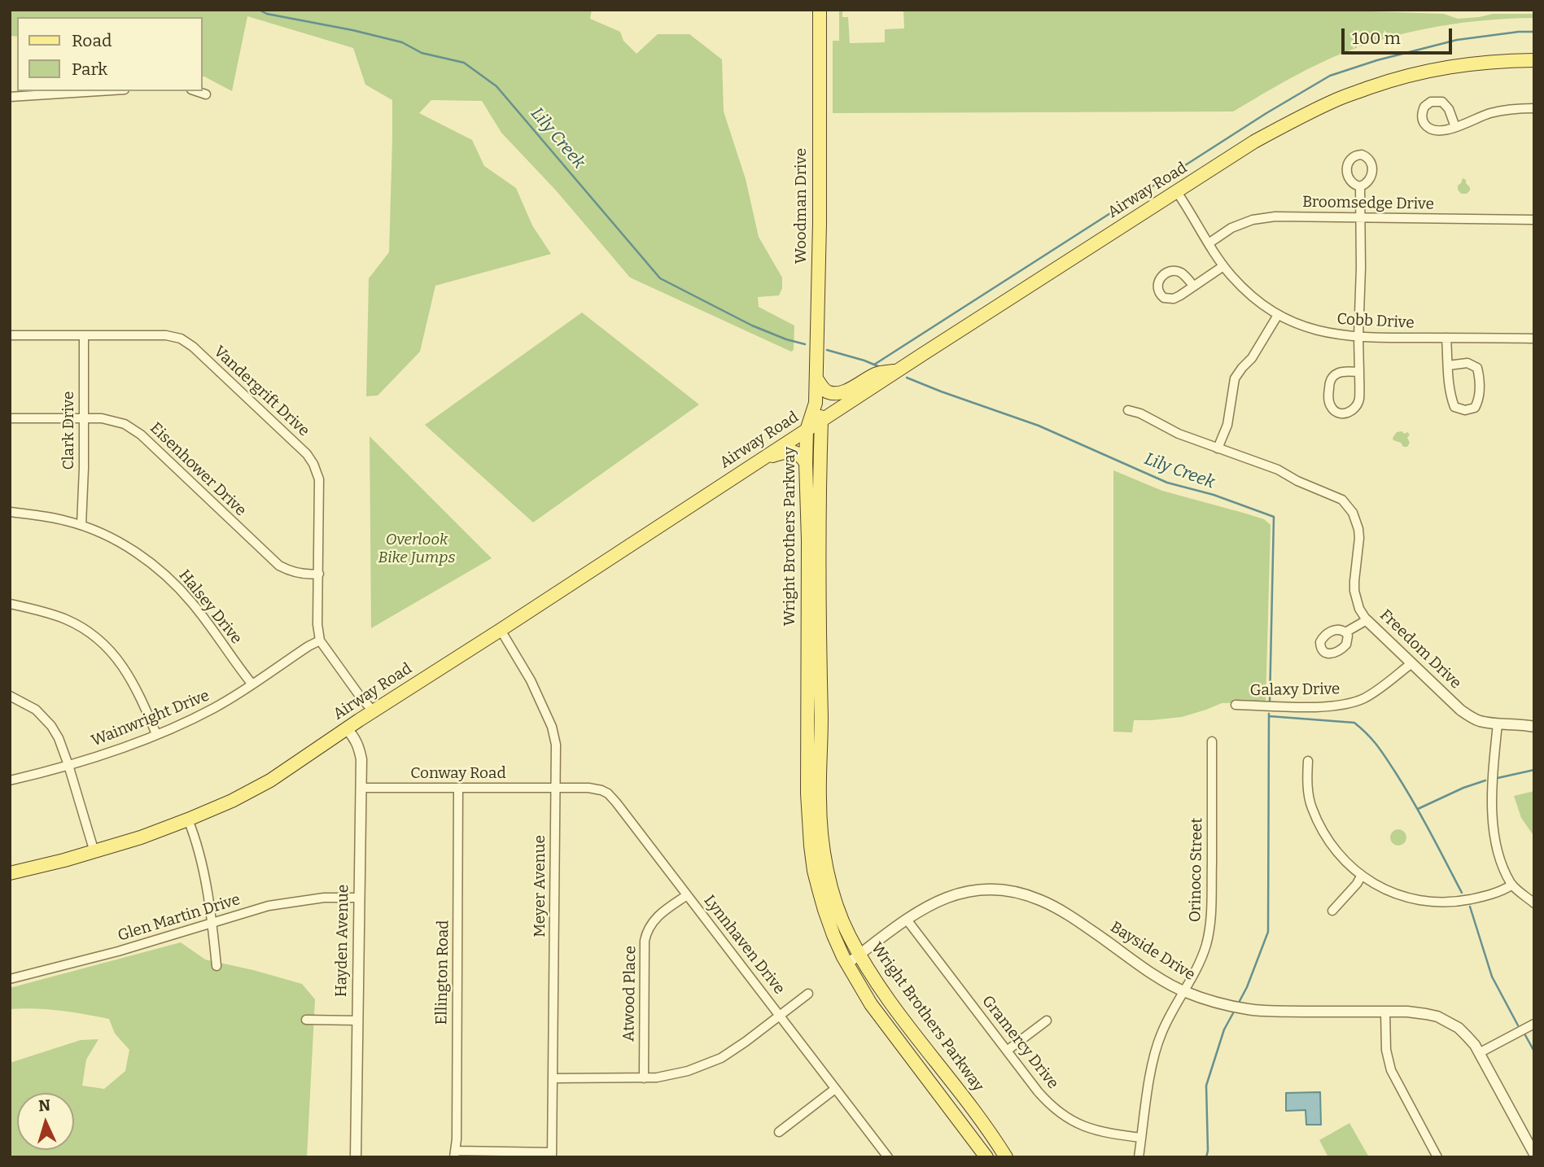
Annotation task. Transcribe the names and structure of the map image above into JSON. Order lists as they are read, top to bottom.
{
  "streets": {
    "main road": ["Airway Road", "Woodman Drive", "Wright Brothers Parkway"],
    "street": [
      "Broomsedge Drive",
      "Cobb Drive",
      "Vandergrift Drive",
      "Clark Drive",
      "Eisenhower Drive",
      "Halsey Drive",
      "Freedom Drive",
      "Galaxy Drive",
      "Wainwright Drive",
      "Conway Road",
      "Orinoco Street",
      "Meyer Avenue",
      "Glen Martin Drive",
      "Hayden Avenue",
      "Lynnhaven Drive",
      "Bayside Drive",
      "Ellington Road",
      "Atwood Place",
      "Gramercy Drive"
    ]
  },
  "crossings": [
    ["Airway Road", "Cobb Drive"],
    ["Airway Road", "Wright Brothers Parkway"],
    ["Airway Road", "Meyer Avenue"],
    ["Airway Road", "Hayden Avenue"],
    ["Broomsedge Drive", "Cobb Drive"],
    ["Woodman Drive", "Wright Brothers Parkway"],
    ["Vandergrift Drive", "Clark Drive"],
    ["Vandergrift Drive", "Eisenhower Drive"],
    ["Vandergrift Drive", "Wainwright Drive"],
    ["Clark Drive", "Eisenhower Drive"],
    ["Clark Drive", "Halsey Drive"],
    ["Wright Brothers Parkway", "Bayside Drive"],
    ["Halsey Drive", "Wainwright Drive"],
    ["Freedom Drive", "Galaxy Drive"],
    ["Conway Road", "Meyer Avenue"],
    ["Conway Road", "Hayden Avenue"],
    ["Conway Road", "Lynnhaven Drive"],
    ["Conway Road", "Ellington Road"],
    ["Orinoco Street", "Bayside Drive"],
    ["Orinoco Street", "Gramercy Drive"],
    ["Meyer Avenue", "Lynnhaven Drive"],
    ["Glen Martin Drive", "Hayden Avenue"],
    ["Lynnhaven Drive", "Atwood Place"],
    ["Bayside Drive", "Gramercy Drive"]
  ],
  "water": ["Lily Creek"],
  "parks": ["Overlook Bike Jumps"],
  "legend": ["Road", "Park"],
  "scale_bar": "100 m",
  "north": "top"
}
